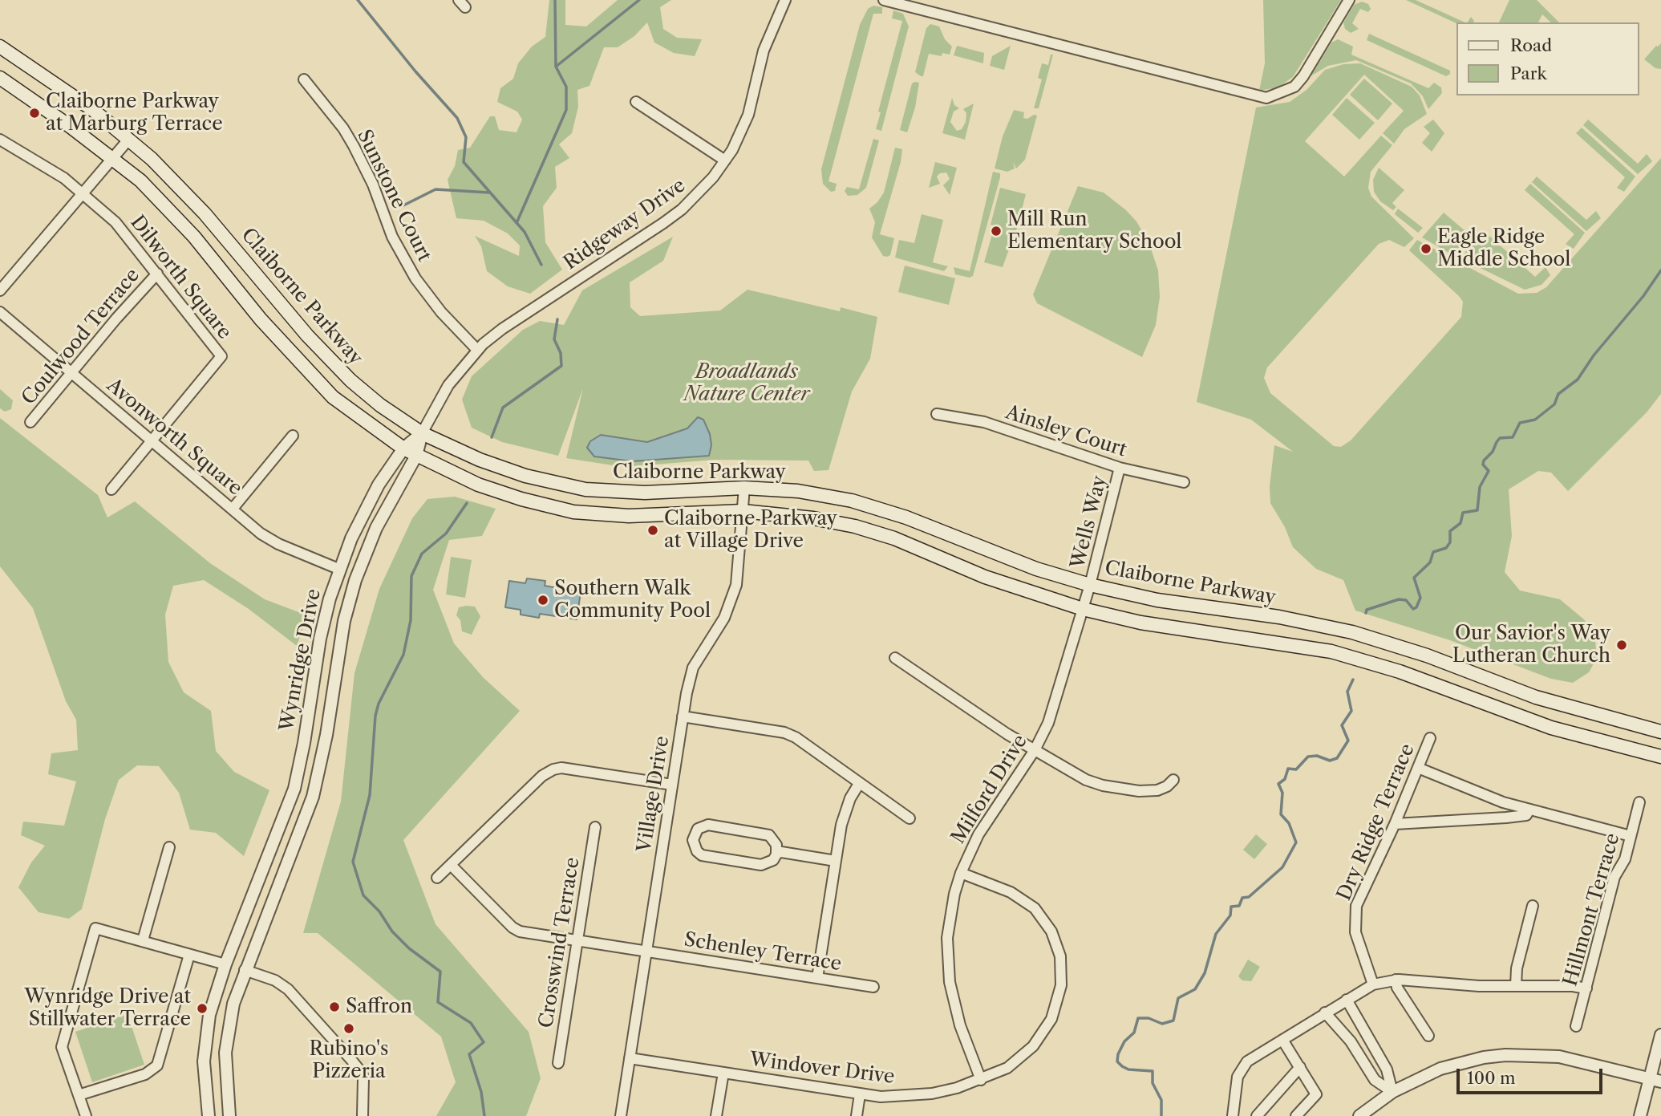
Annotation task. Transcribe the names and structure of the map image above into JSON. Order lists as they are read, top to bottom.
{
  "streets": {
    "main road": ["Claiborne Parkway"],
    "street": [
      "Sunstone Court",
      "Ridgeway Drive",
      "Dilworth Square",
      "Coulwood Terrace",
      "Ainsley Court",
      "Avonworth Square",
      "Wells Way",
      "Wynridge Drive",
      "Milford Drive",
      "Village Drive",
      "Dry Ridge Terrace",
      "Hillmont Terrace",
      "Crosswind Terrace",
      "Schenley Terrace",
      "Windover Drive"
    ]
  },
  "crossings": [
    ["Sunstone Court", "Ridgeway Drive"],
    ["Ridgeway Drive", "Claiborne Parkway"],
    ["Ridgeway Drive", "Wynridge Drive"],
    ["Dilworth Square", "Coulwood Terrace"],
    ["Dilworth Square", "Avonworth Square"],
    ["Claiborne Parkway", "Wells Way"],
    ["Claiborne Parkway", "Wynridge Drive"],
    ["Claiborne Parkway", "Milford Drive"],
    ["Claiborne Parkway", "Village Drive"],
    ["Coulwood Terrace", "Avonworth Square"],
    ["Ainsley Court", "Wells Way"],
    ["Avonworth Square", "Wynridge Drive"],
    ["Wells Way", "Milford Drive"],
    ["Milford Drive", "Windover Drive"],
    ["Village Drive", "Schenley Terrace"],
    ["Village Drive", "Windover Drive"],
    ["Crosswind Terrace", "Schenley Terrace"]
  ],
  "parks": ["Broadlands Nature Center"],
  "places": [
    "Claiborne Parkway at Marburg Terrace",
    "Mill Run Elementary School",
    "Eagle Ridge Middle School",
    "Claiborne Parkway at Village Drive",
    "Southern Walk Community Pool",
    "Our Savior's Way Lutheran Church",
    "Saffron",
    "Wynridge Drive at Stillwater Terrace",
    "Rubino's Pizzeria"
  ],
  "legend": ["Road", "Park"],
  "scale_bar": "100 m"
}
